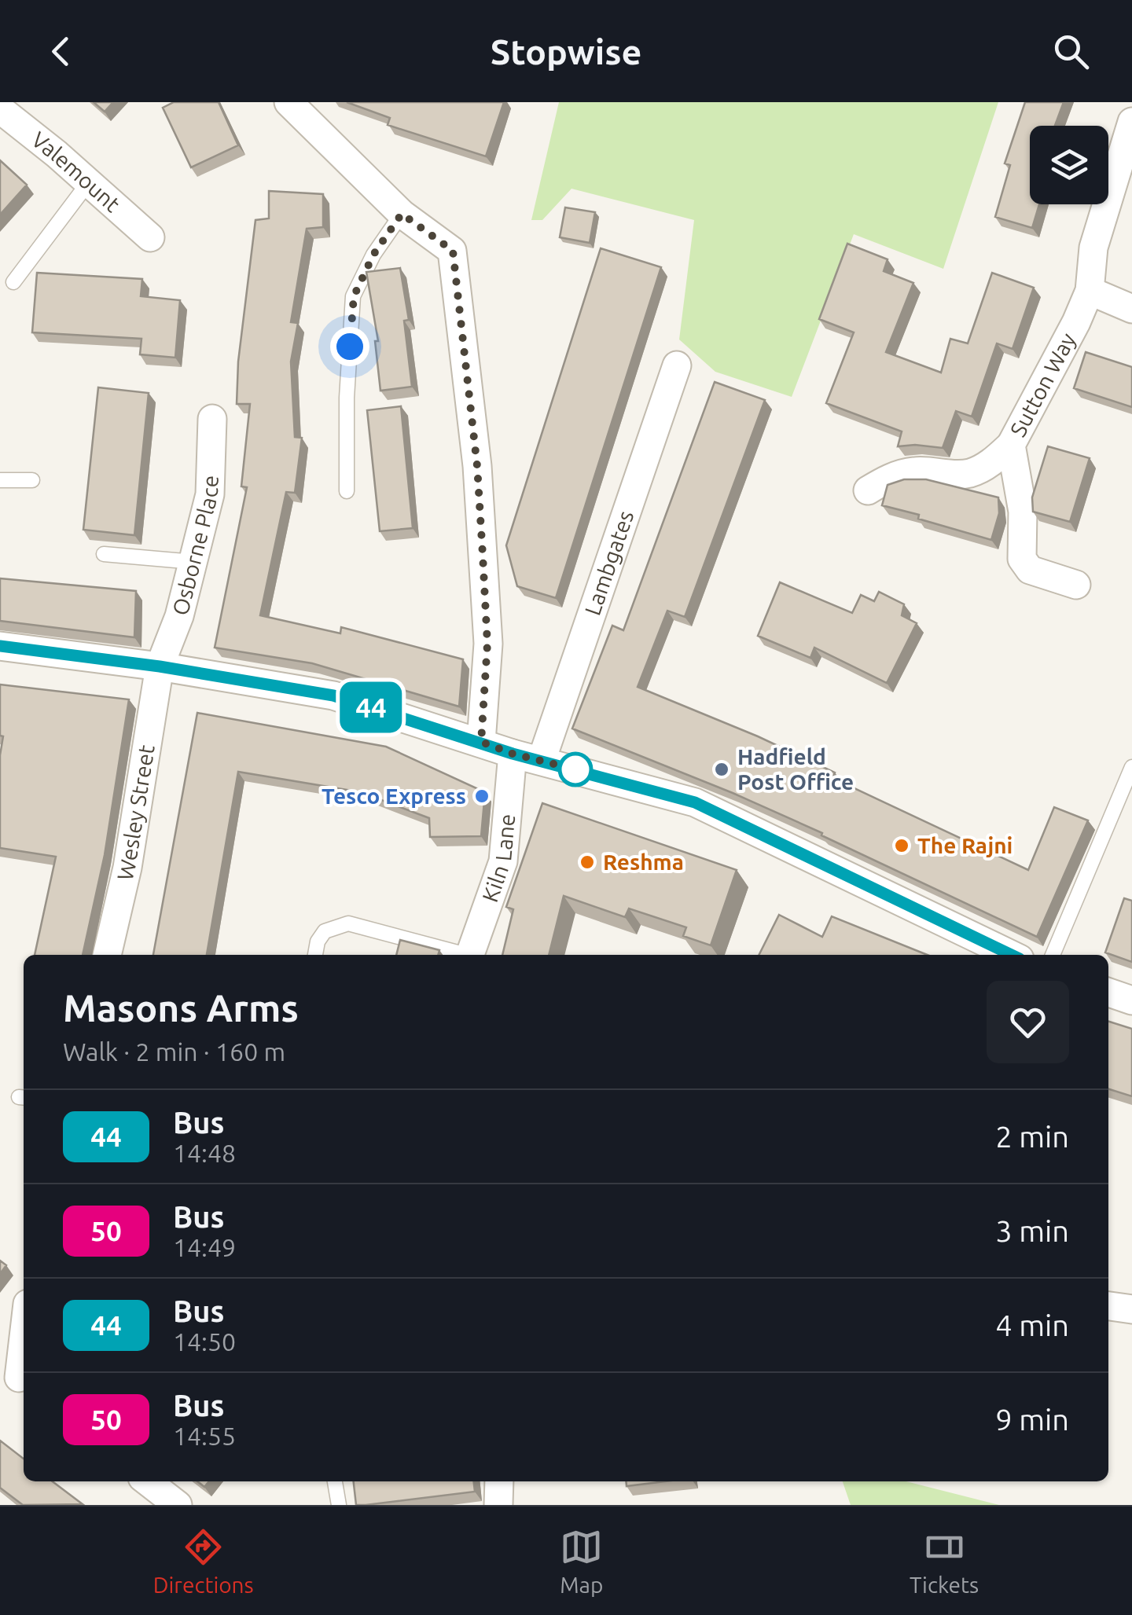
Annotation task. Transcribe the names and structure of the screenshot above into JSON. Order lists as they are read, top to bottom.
{
  "streets": {
    "street": [
      "Valemount",
      "Sutton Way",
      "Osborne Place",
      "Lambgates",
      "Wesley Street",
      "Kiln Lane"
    ]
  },
  "crossings": [
    ["Osborne Place", "Wesley Street"]
  ],
  "places": [
    "Hadfield Post Office",
    "Tesco Express",
    "The Rajni",
    "Reshma"
  ],
  "lines": ["bus line 44"],
  "page": {
    "header": "Stopwise",
    "on_map": "44",
    "heading": ["Masons Arms", "Walk · 2 min · 160 m"],
    "list": [
      {
        "mark": "44",
        "name": "Bus",
        "note": "14:48",
        "value": "2 min"
      },
      {
        "mark": "50",
        "name": "Bus",
        "note": "14:49",
        "value": "3 min"
      },
      {
        "mark": "44",
        "name": "Bus",
        "note": "14:50",
        "value": "4 min"
      },
      {
        "mark": "50",
        "name": "Bus",
        "note": "14:55",
        "value": "9 min"
      }
    ],
    "tabs": ["Directions", "Map", "Tickets"]
  }
}
